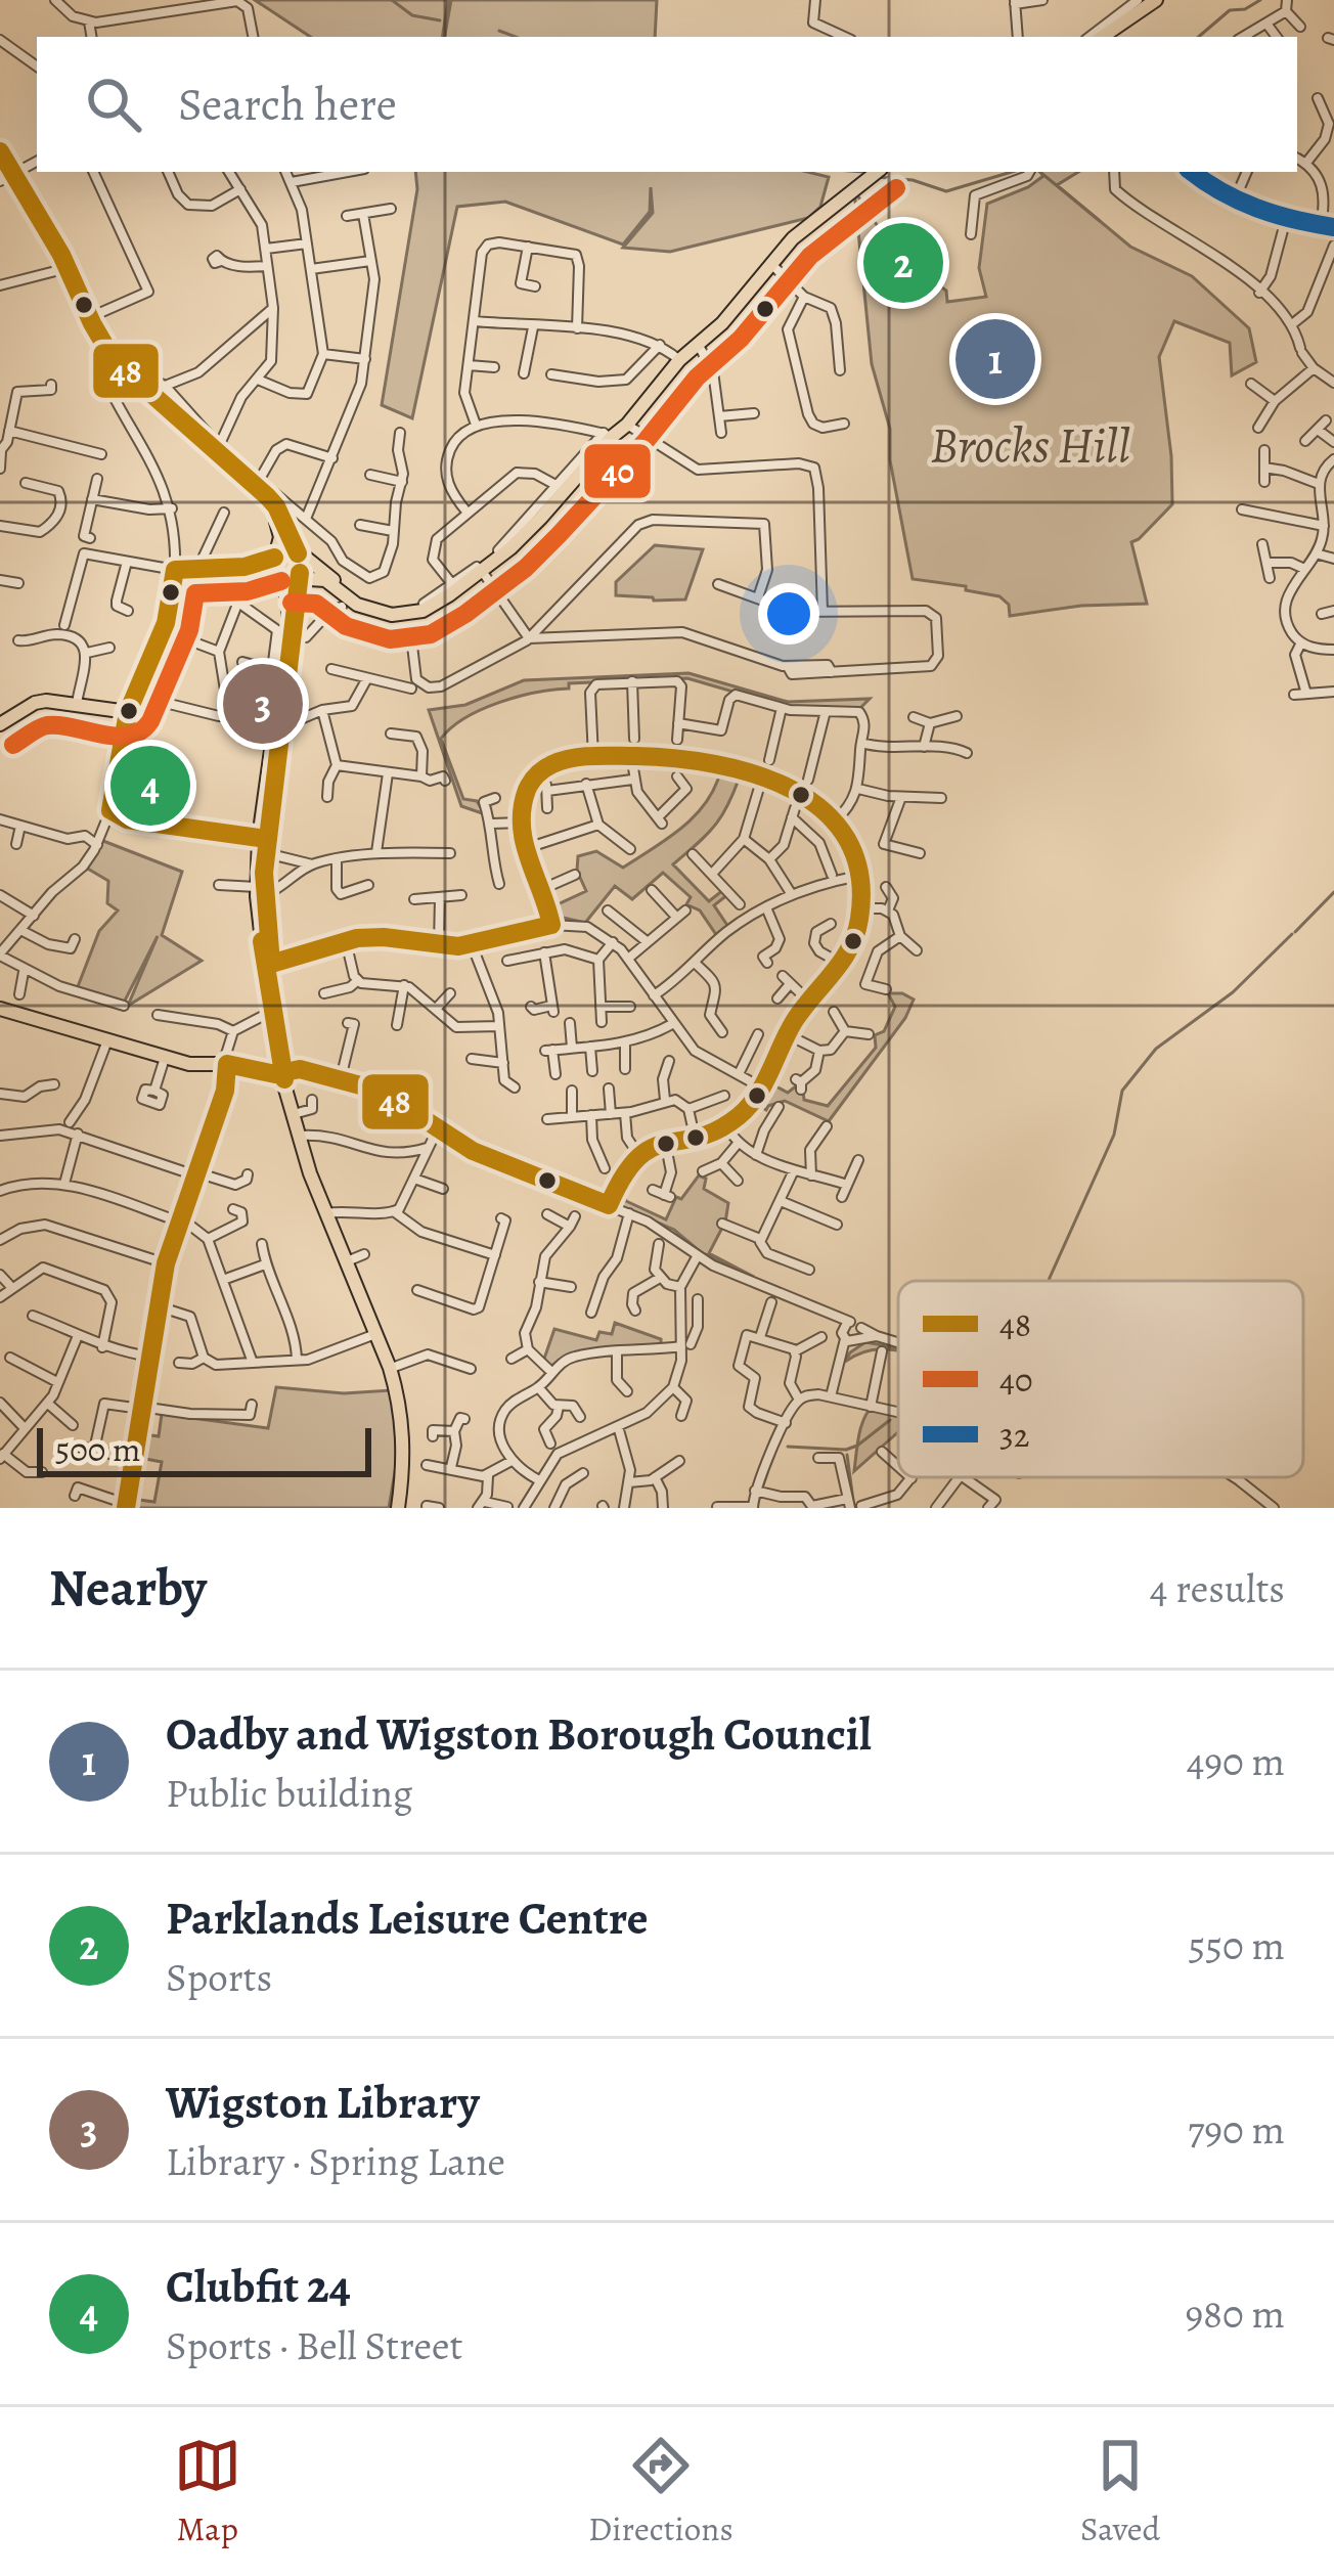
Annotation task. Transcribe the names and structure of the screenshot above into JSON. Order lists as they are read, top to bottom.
{
  "parks": ["Brocks Hill"],
  "lines": ["transit line 48", "transit line 32", "transit line 40"],
  "legend": ["48", "40", "32"],
  "scale_bar": "500 m",
  "page": {
    "search": "Search here",
    "pins": [
      "2",
      "1",
      "3",
      "4"
    ],
    "scale": "500 m",
    "heading": ["Nearby", "4 results"],
    "list": [
      {
        "mark": "1",
        "name": "Oadby and Wigston Borough Council",
        "note": "Public building",
        "value": "490 m"
      },
      {
        "mark": "2",
        "name": "Parklands Leisure Centre",
        "note": "Sports",
        "value": "550 m"
      },
      {
        "mark": "3",
        "name": "Wigston Library",
        "note": "Library · Spring Lane",
        "value": "790 m"
      },
      {
        "mark": "4",
        "name": "Clubfit 24",
        "note": "Sports · Bell Street",
        "value": "980 m"
      }
    ],
    "nav": ["Map", "Directions", "Saved"]
  }
}
